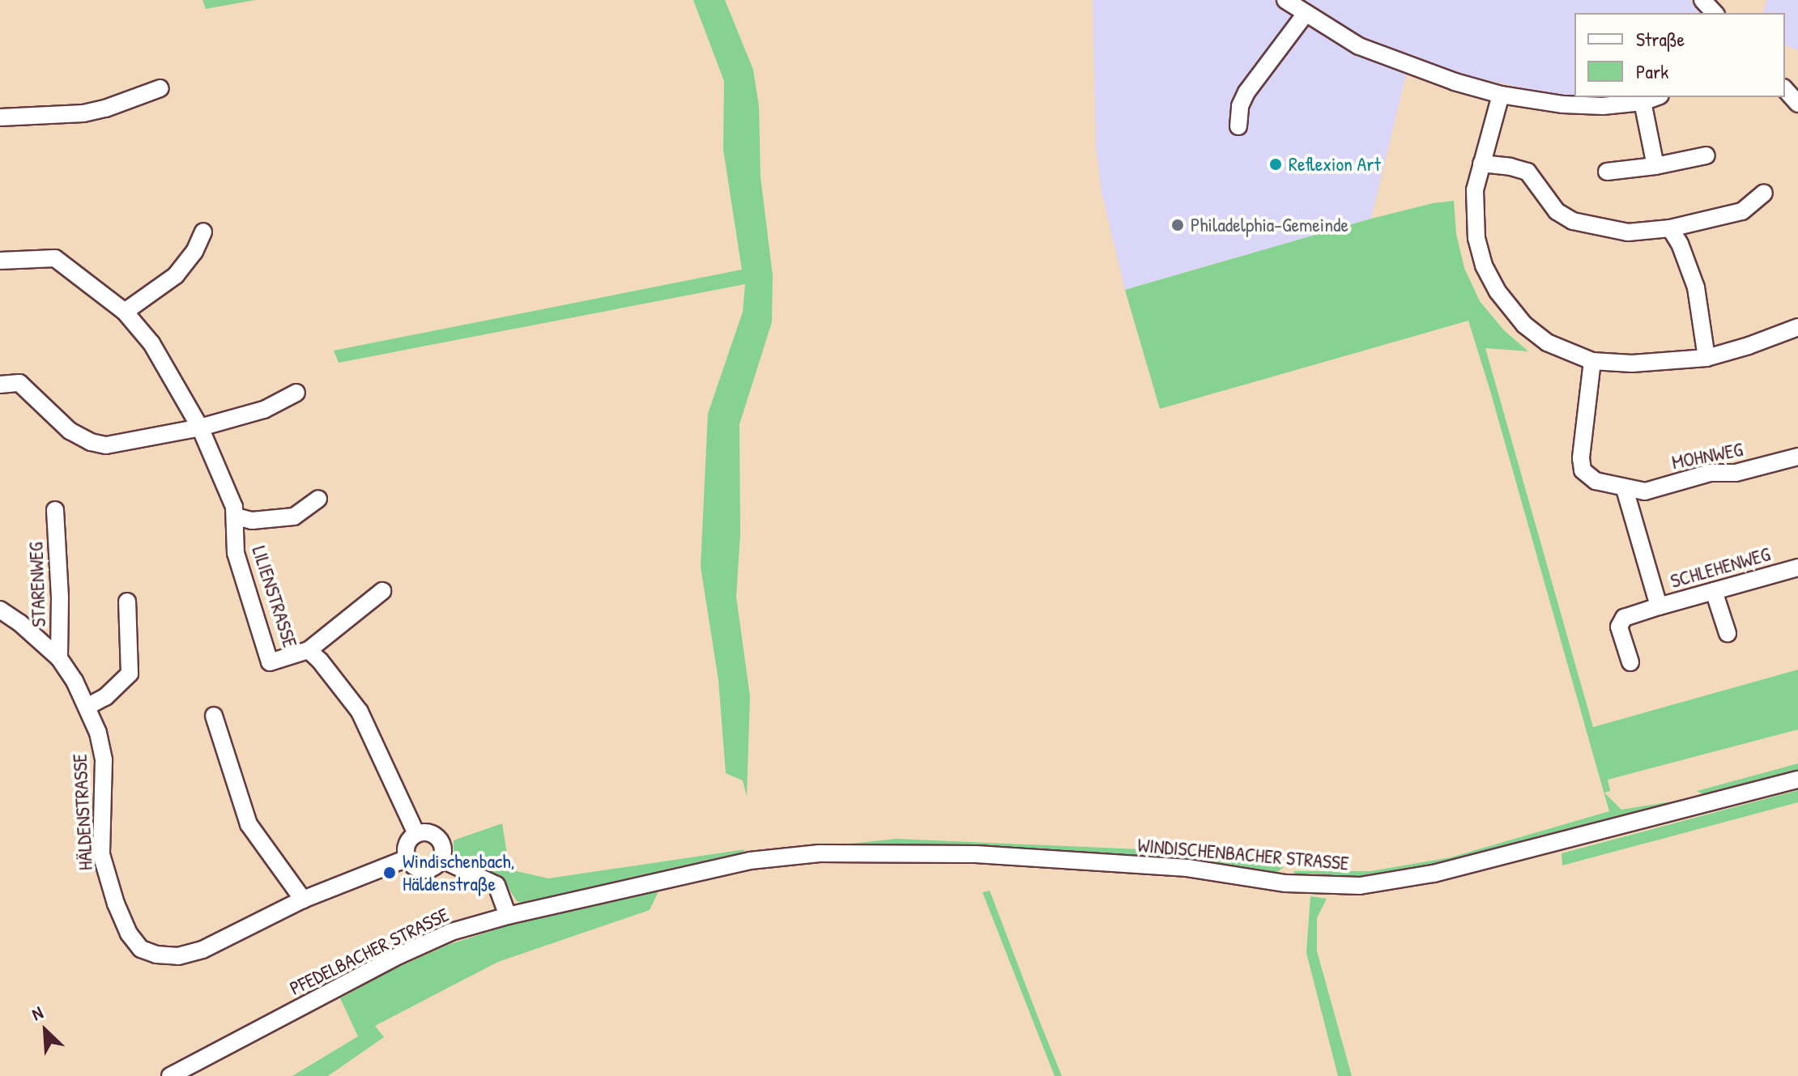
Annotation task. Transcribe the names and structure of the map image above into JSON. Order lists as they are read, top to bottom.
{
  "streets": {
    "street": [
      "MOHNWEG",
      "SCHLEHENWEG",
      "STARENWEG",
      "LILIENSTRASSE",
      "HÄLDENSTRASSE",
      "WINDISCHENBACHER STRASSE",
      "PFEDELBACHER STRASSE"
    ]
  },
  "crossings": [
    ["MOHNWEG", "SCHLEHENWEG"],
    ["STARENWEG", "HÄLDENSTRASSE"],
    ["LILIENSTRASSE", "HÄLDENSTRASSE"],
    ["WINDISCHENBACHER STRASSE", "PFEDELBACHER STRASSE"]
  ],
  "places": ["Reflexion Art", "Philadelphia-Gemeinde", "Windischenbach, Häldenstraße"],
  "legend": ["Straße", "Park"],
  "north": "top left"
}
